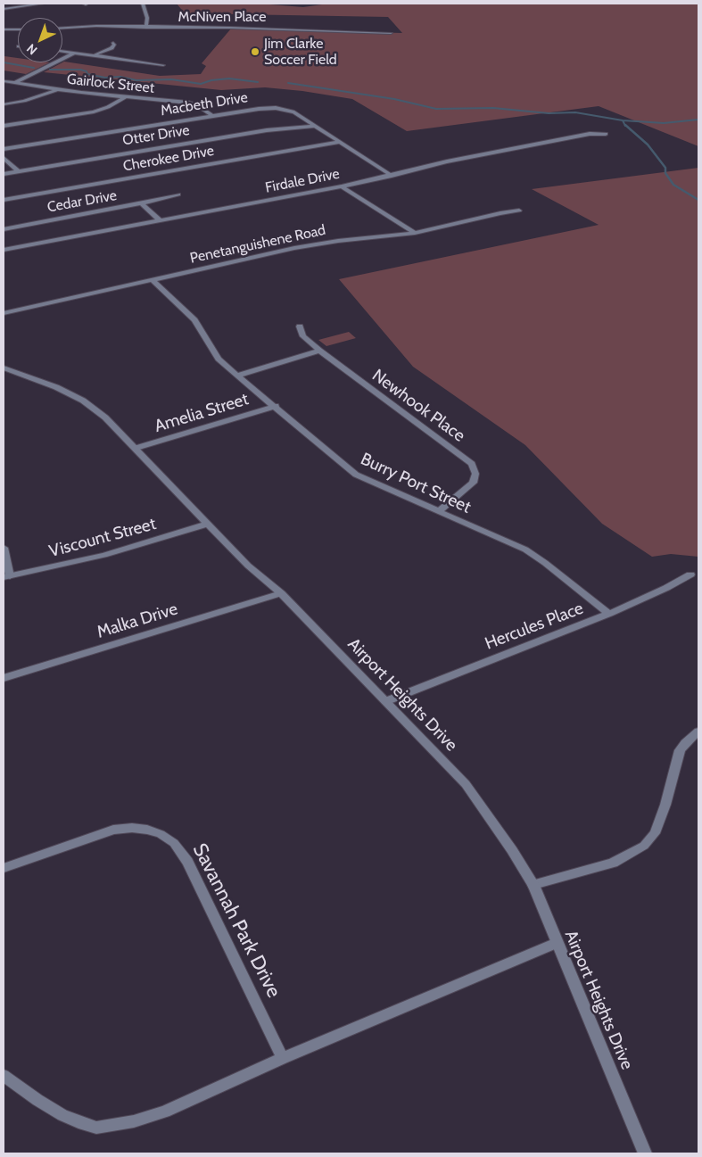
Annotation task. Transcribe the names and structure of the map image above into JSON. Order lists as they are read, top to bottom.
{
  "streets": {
    "street": [
      "McNiven Place",
      "Gairlock Street",
      "Macbeth Drive",
      "Otter Drive",
      "Cherokee Drive",
      "Firdale Drive",
      "Cedar Drive",
      "Penetanguishene Road",
      "Newhook Place",
      "Amelia Street",
      "Burry Port Street",
      "Viscount Street",
      "Malka Drive",
      "Hercules Place",
      "Airport Heights Drive",
      "Savannah Park Drive"
    ]
  },
  "crossings": [
    ["Gairlock Street", "Macbeth Drive"],
    ["Macbeth Drive", "Otter Drive"],
    ["Macbeth Drive", "Cherokee Drive"],
    ["Macbeth Drive", "Firdale Drive"],
    ["Firdale Drive", "Cedar Drive"],
    ["Penetanguishene Road", "Burry Port Street"],
    ["Newhook Place", "Burry Port Street"],
    ["Amelia Street", "Burry Port Street"],
    ["Amelia Street", "Airport Heights Drive"],
    ["Burry Port Street", "Hercules Place"],
    ["Viscount Street", "Airport Heights Drive"],
    ["Malka Drive", "Airport Heights Drive"],
    ["Hercules Place", "Airport Heights Drive"]
  ],
  "places": ["Jim Clarke Soccer Field"],
  "north": "bottom left"
}
